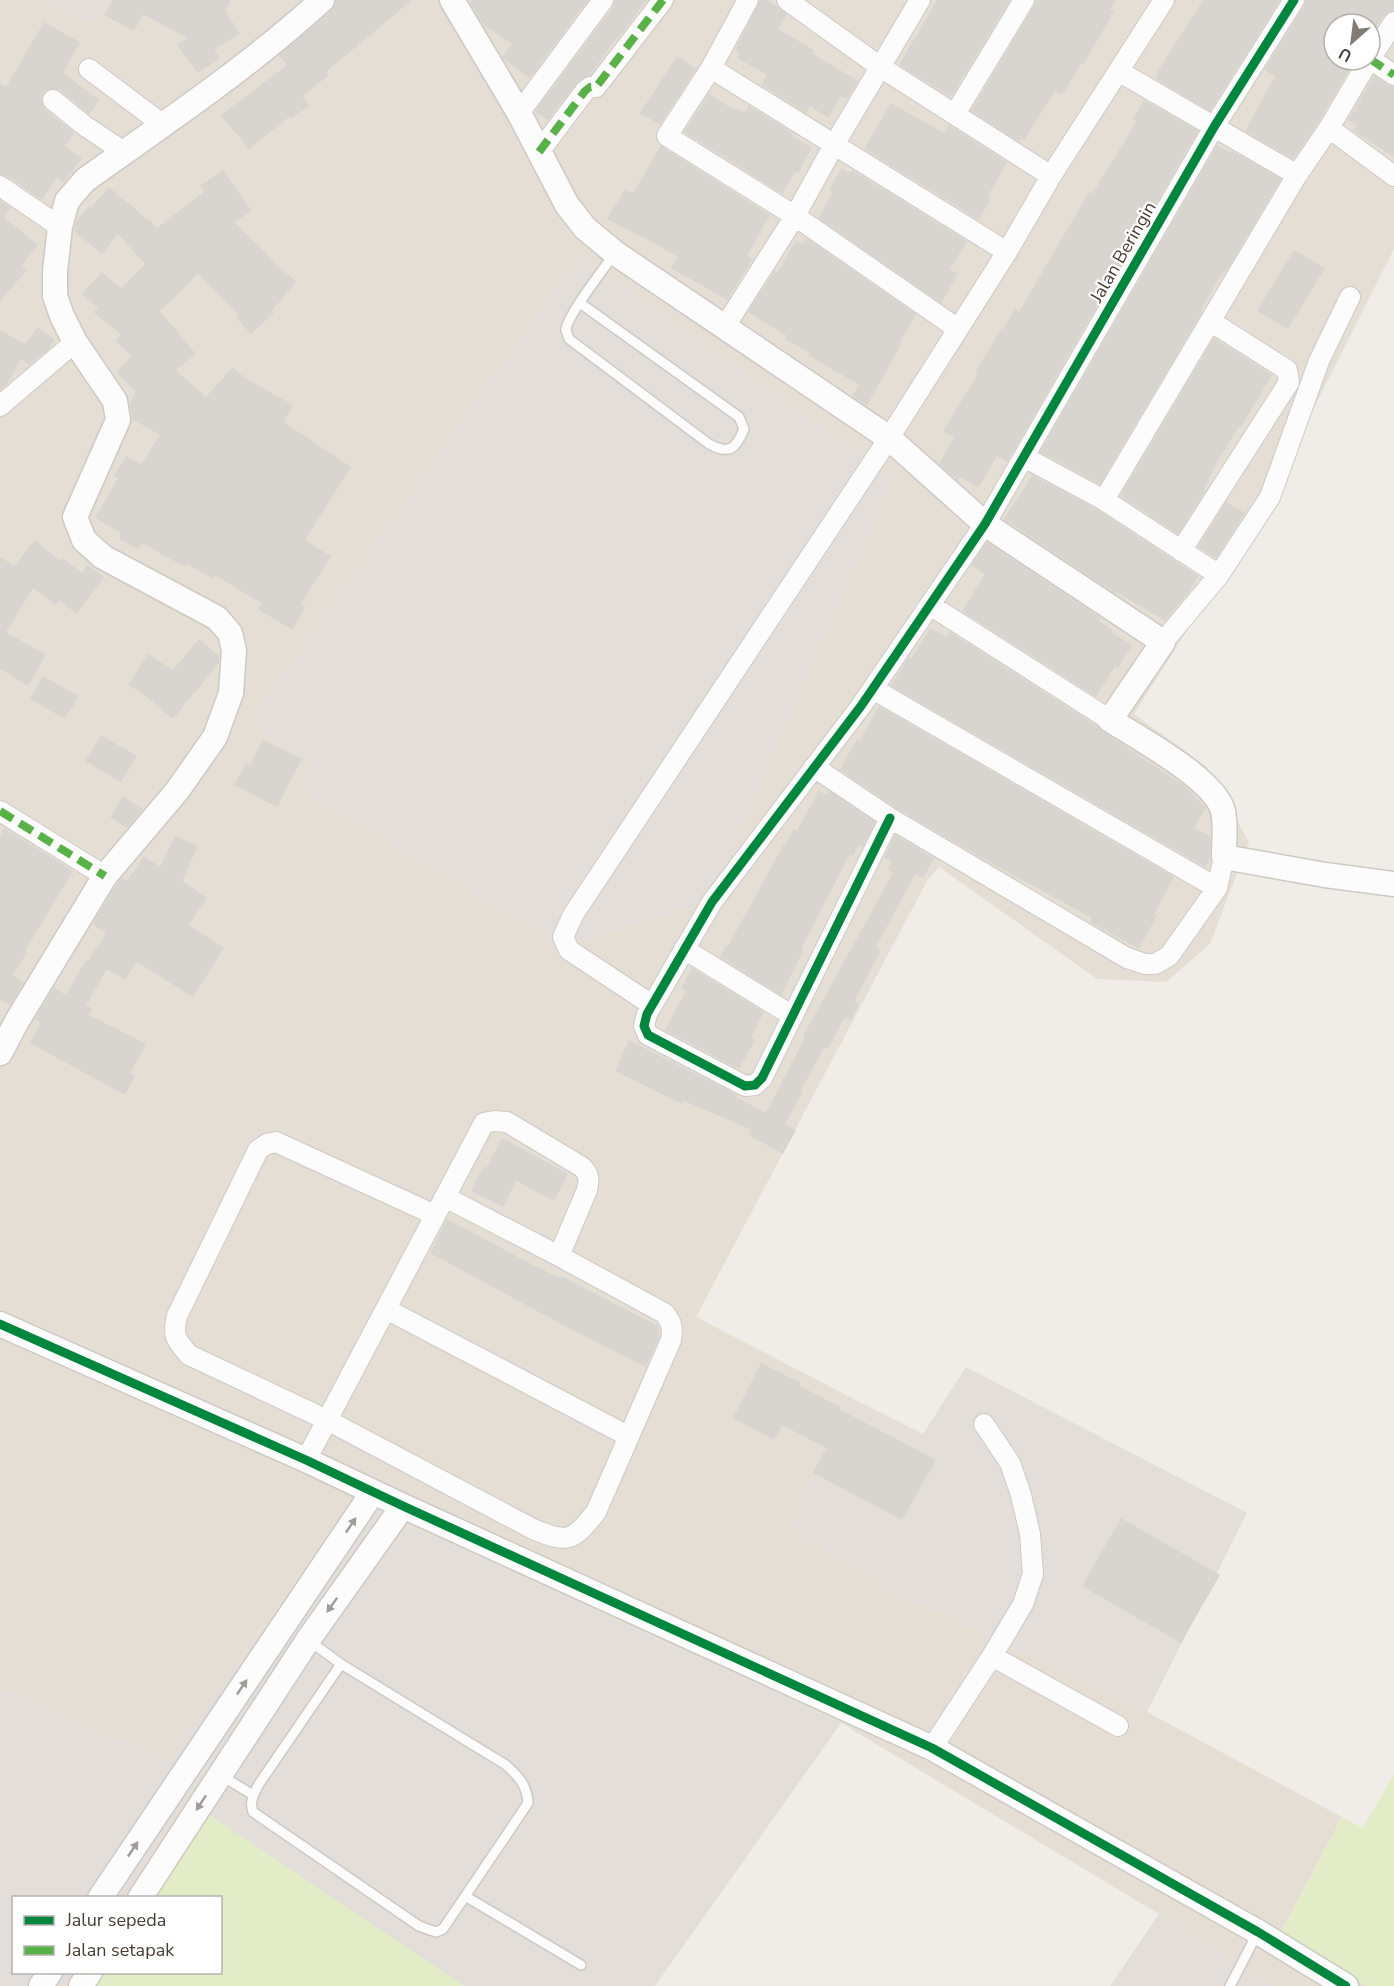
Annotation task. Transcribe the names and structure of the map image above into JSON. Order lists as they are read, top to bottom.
{
  "streets": {
    "street": ["Jalan Beringin"]
  },
  "legend": ["Jalur sepeda", "Jalan setapak"],
  "north": "bottom left"
}
